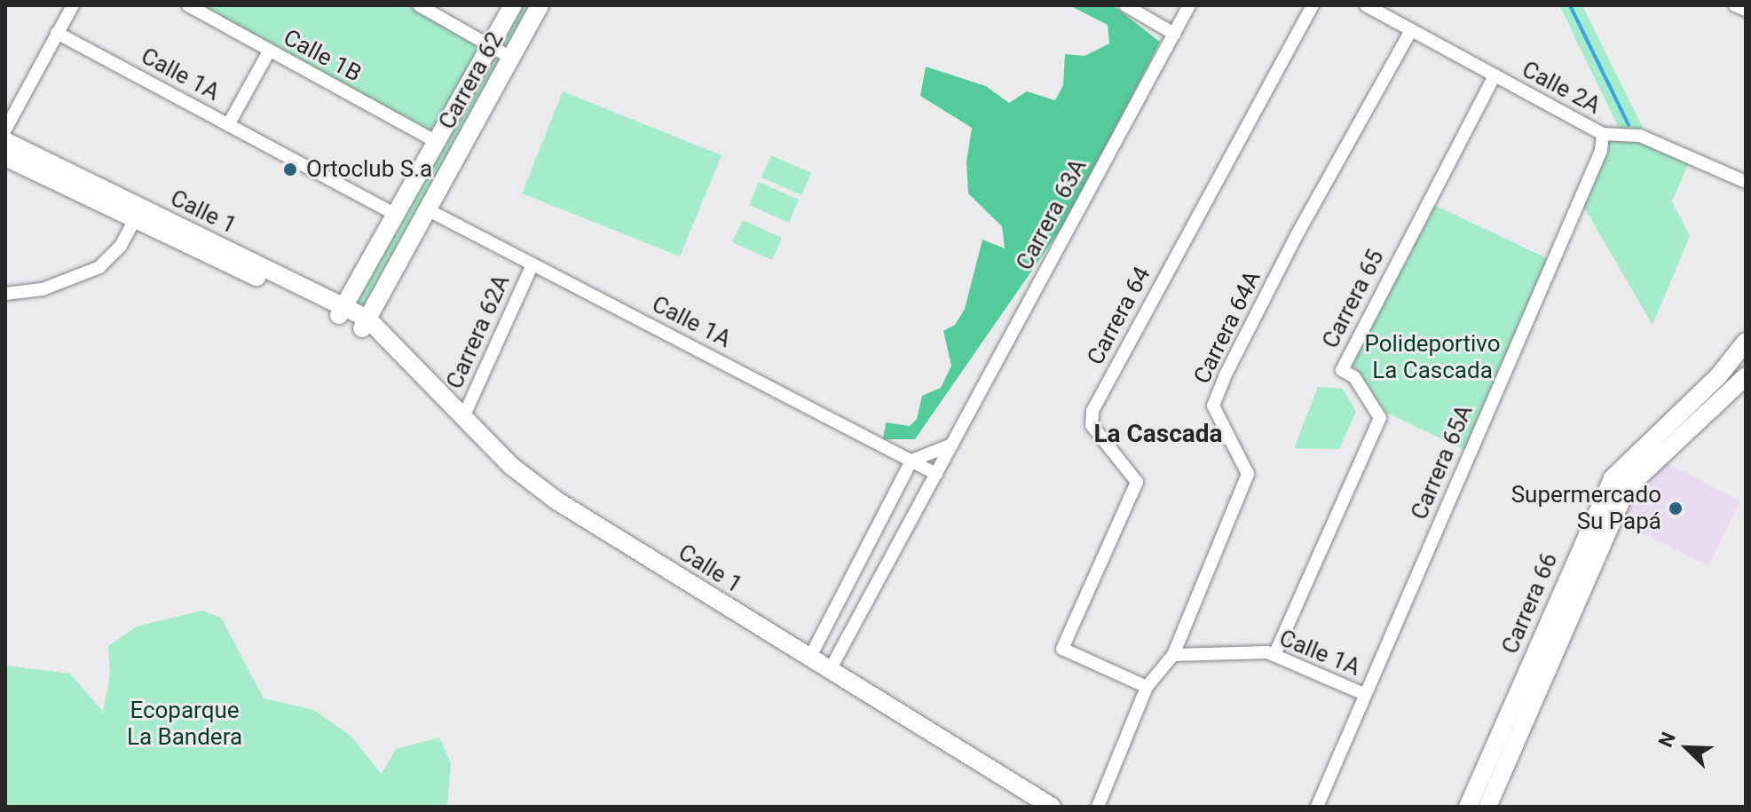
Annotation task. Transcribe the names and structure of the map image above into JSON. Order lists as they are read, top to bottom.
{
  "streets": {
    "main road": ["Carrera 62", "Calle 1", "Carrera 66"],
    "street": [
      "Calle 1B",
      "Calle 1A",
      "Calle 2A",
      "Carrera 63A",
      "Carrera 65",
      "Carrera 64",
      "Carrera 64A",
      "Carrera 62A",
      "Carrera 65A"
    ]
  },
  "crossings": [
    ["Calle 1B", "Carrera 62"],
    ["Calle 1A", "Carrera 62"],
    ["Calle 1A", "Carrera 63A"],
    ["Calle 1A", "Carrera 65"],
    ["Calle 1A", "Carrera 64A"],
    ["Calle 1A", "Carrera 62A"],
    ["Calle 1A", "Carrera 65A"],
    ["Carrera 62", "Calle 1"],
    ["Calle 2A", "Carrera 65"],
    ["Calle 2A", "Carrera 64A"],
    ["Calle 2A", "Carrera 65A"],
    ["Calle 1", "Carrera 63A"],
    ["Calle 1", "Carrera 62A"],
    ["Carrera 64", "Carrera 64A"]
  ],
  "districts": ["La Cascada"],
  "parks": ["Polideportivo La Cascada", "Ecoparque La Bandera"],
  "places": ["Ortoclub S.a", "Supermercado Su Papá"],
  "north": "top left"
}
